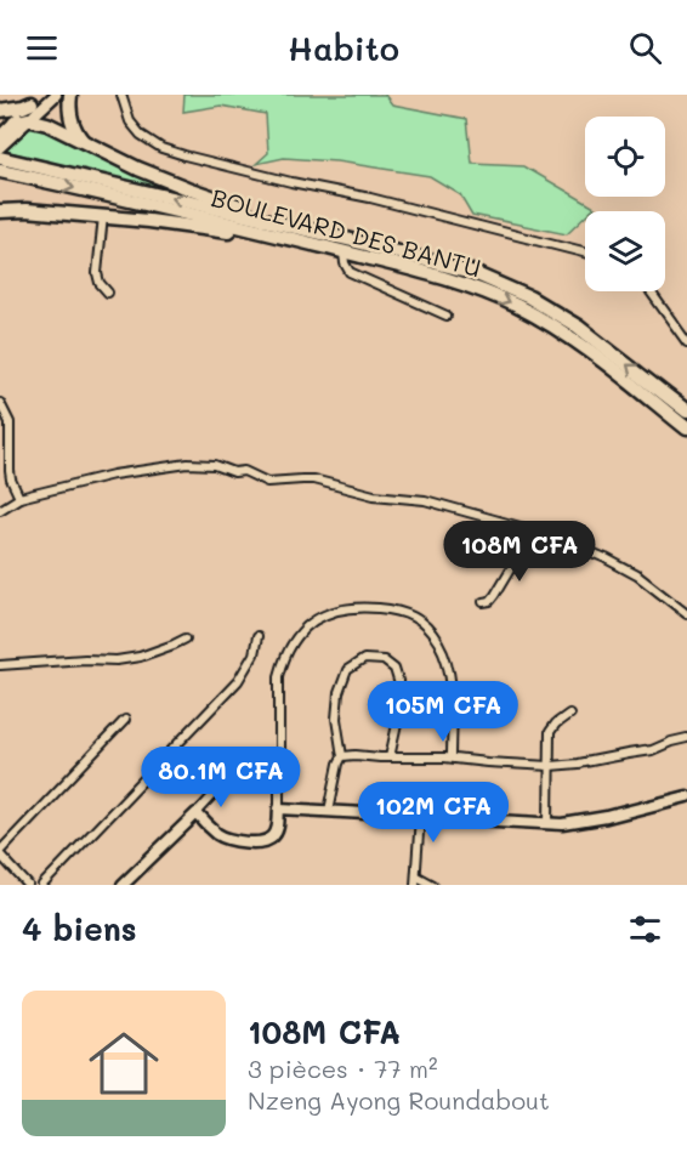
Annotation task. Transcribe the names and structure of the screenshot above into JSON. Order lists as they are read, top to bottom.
{
  "streets": {
    "highway": ["BOULEVARD DES BANTU"]
  },
  "page": {
    "header": "Habito",
    "price": [
      "108M CFA",
      "105M CFA",
      "80.1M CFA",
      "102M CFA"
    ],
    "heading": "4 biens",
    "list": [
      {
        "name": "108M CFA",
        "note": "3 pièces · 77 m² · Nzeng Ayong Roundabout"
      }
    ]
  }
}
